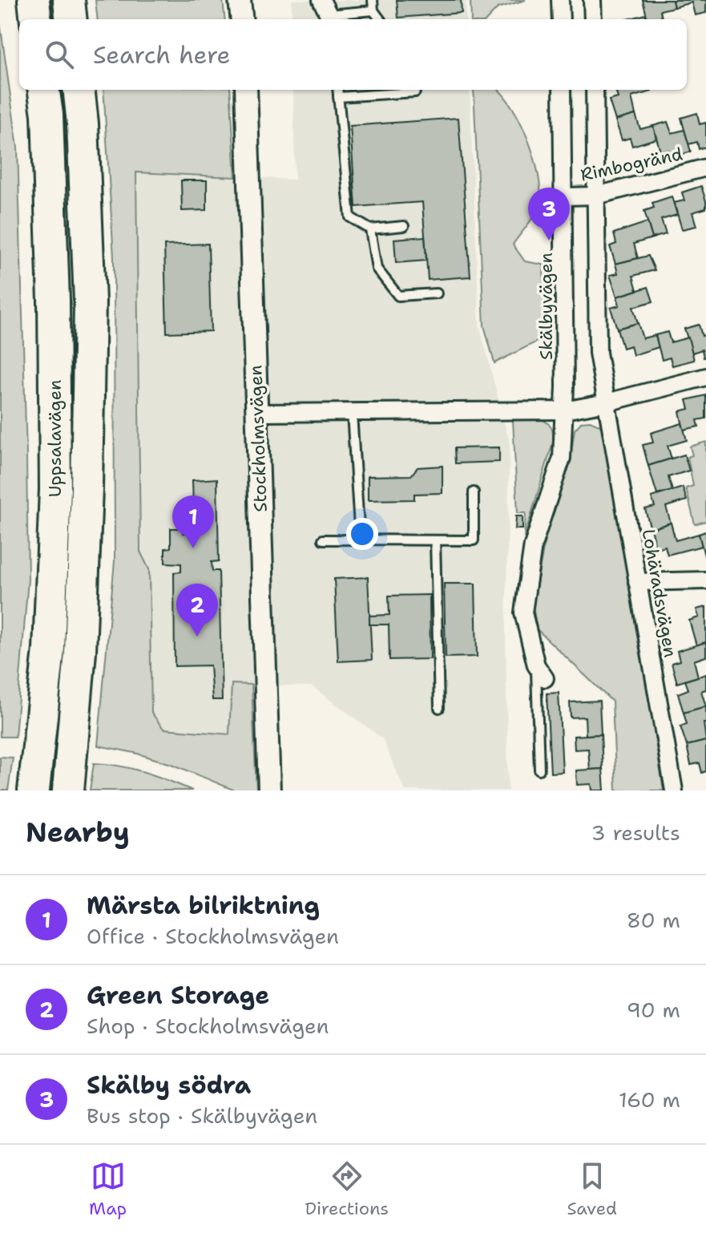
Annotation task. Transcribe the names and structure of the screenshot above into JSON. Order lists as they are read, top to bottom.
{
  "streets": {
    "highway": ["Uppsalavägen"],
    "street": [
      "Rimbogränd",
      "Skälbyvägen",
      "Stockholmsvägen",
      "Lohäradsvägen"
    ]
  },
  "crossings": [
    ["Rimbogränd", "Skälbyvägen"],
    ["Rimbogränd", "Lohäradsvägen"]
  ],
  "page": {
    "search": "Search here",
    "pins": ["3", "1", "2"],
    "heading": ["Nearby", "3 results"],
    "list": [
      {
        "mark": "1",
        "name": "Märsta bilriktning",
        "note": "Office · Stockholmsvägen",
        "value": "80 m"
      },
      {
        "mark": "2",
        "name": "Green Storage",
        "note": "Shop · Stockholmsvägen",
        "value": "90 m"
      },
      {
        "mark": "3",
        "name": "Skälby södra",
        "note": "Bus stop · Skälbyvägen",
        "value": "160 m"
      }
    ],
    "nav": ["Map", "Directions", "Saved"]
  }
}
